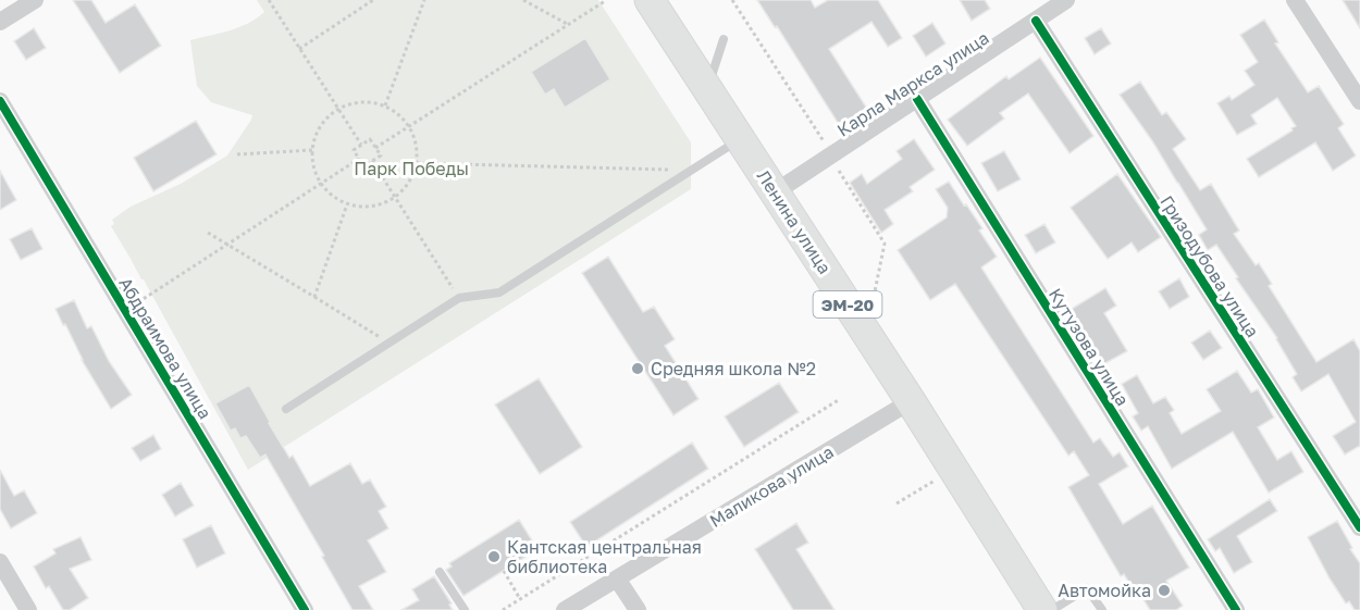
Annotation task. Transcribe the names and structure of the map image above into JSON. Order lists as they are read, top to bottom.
{
  "streets": {
    "main road": ["Ленина улица", "ЭМ-20"],
    "street": [
      "Карла Маркса улица",
      "Гризодубова улица",
      "Кутузова улица",
      "Абдраимова улица",
      "Маликова улица"
    ]
  },
  "crossings": [
    ["Карла Маркса улица", "Ленина улица"],
    ["Карла Маркса улица", "Гризодубова улица"],
    ["Карла Маркса улица", "Кутузова улица"],
    ["Ленина улица", "Маликова улица"]
  ],
  "parks": ["Парк Победы"],
  "places": ["Средняя школа №2", "Кантская центральная библиотека", "Автомойка"]
}
